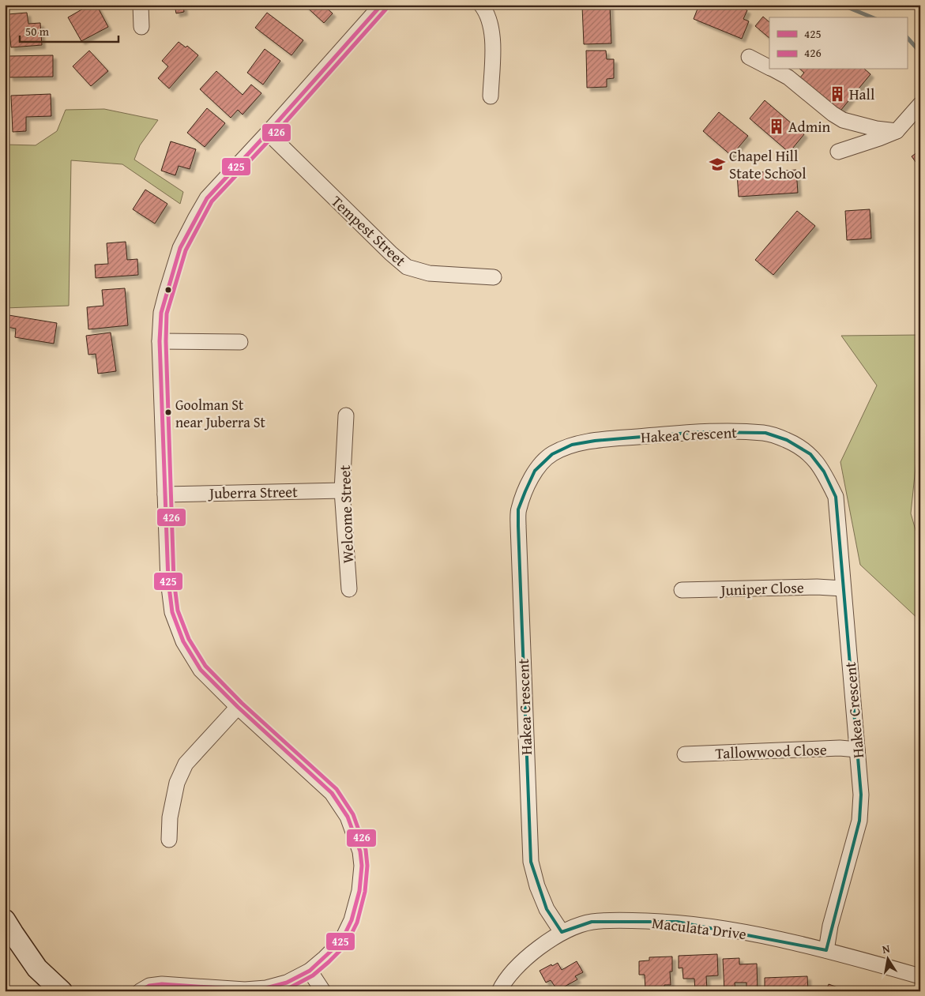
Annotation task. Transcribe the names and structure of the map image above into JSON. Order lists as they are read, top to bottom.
{
  "streets": {
    "street": [
      "Tempest Street",
      "Hakea Crescent",
      "Juberra Street",
      "Welcome Street",
      "Juniper Close",
      "Tallowwood Close",
      "Maculata Drive"
    ]
  },
  "crossings": [
    ["Hakea Crescent", "Juniper Close"],
    ["Hakea Crescent", "Tallowwood Close"],
    ["Hakea Crescent", "Maculata Drive"],
    ["Juberra Street", "Welcome Street"]
  ],
  "places": {
    "building": ["Hall", "Admin"],
    "school or university": ["Chapel Hill State School"],
    "other": ["Goolman St near Juberra St"]
  },
  "lines": ["transit line 425", "transit line 426"],
  "legend": ["425", "426"],
  "scale_bar": "50 m",
  "north": "top"
}
